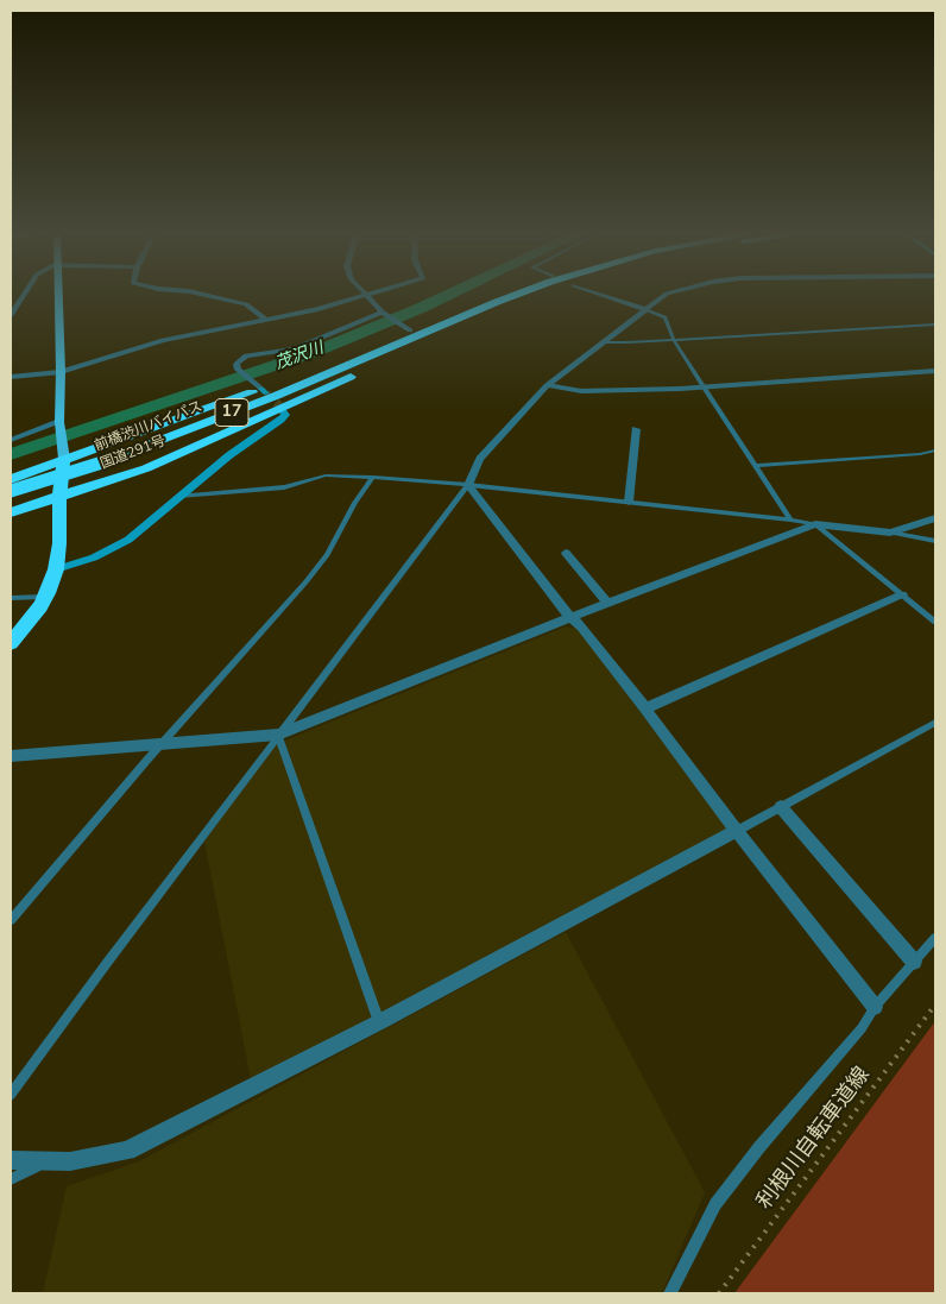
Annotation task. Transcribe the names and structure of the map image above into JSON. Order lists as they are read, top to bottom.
{
  "streets": {
    "highway": ["17", "前橋渋川バイパス", "国道291号"],
    "path": ["利根川自転車道線"]
  },
  "crossings": [
    ["17", "前橋渋川バイパス"],
    ["17", "国道291号"]
  ],
  "water": ["茂沢川"]
}
